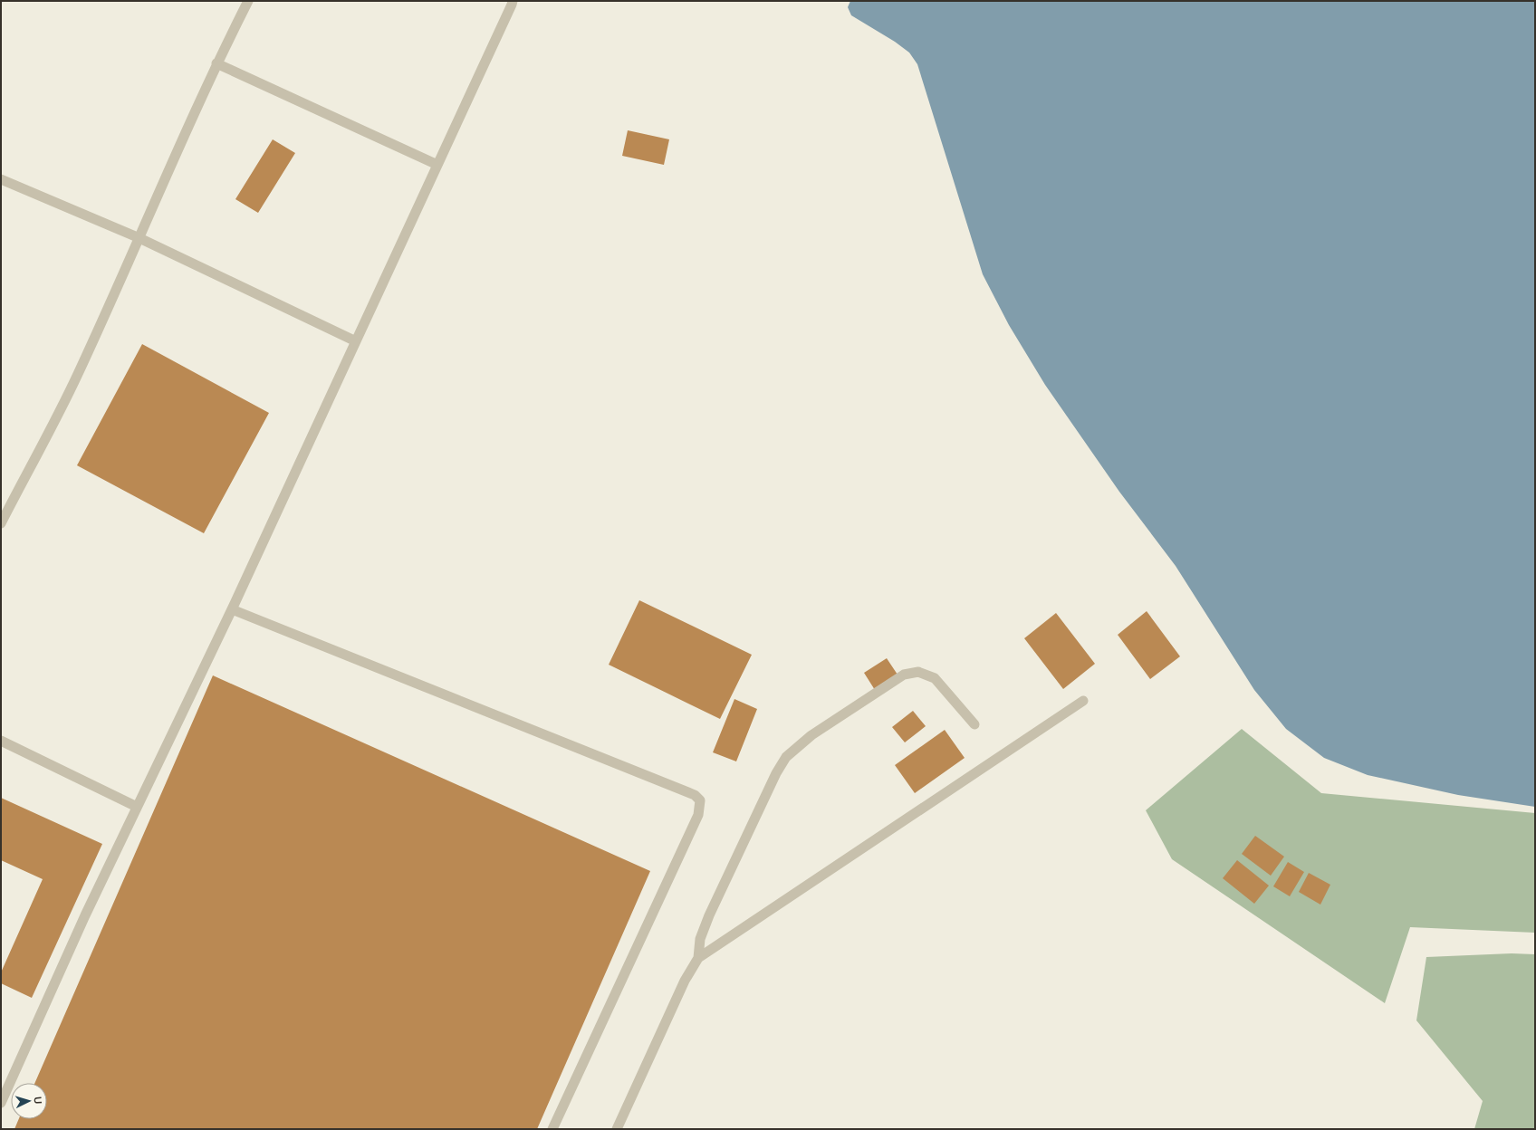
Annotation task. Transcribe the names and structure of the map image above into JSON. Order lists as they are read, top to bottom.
{
  "north": "right"
}
